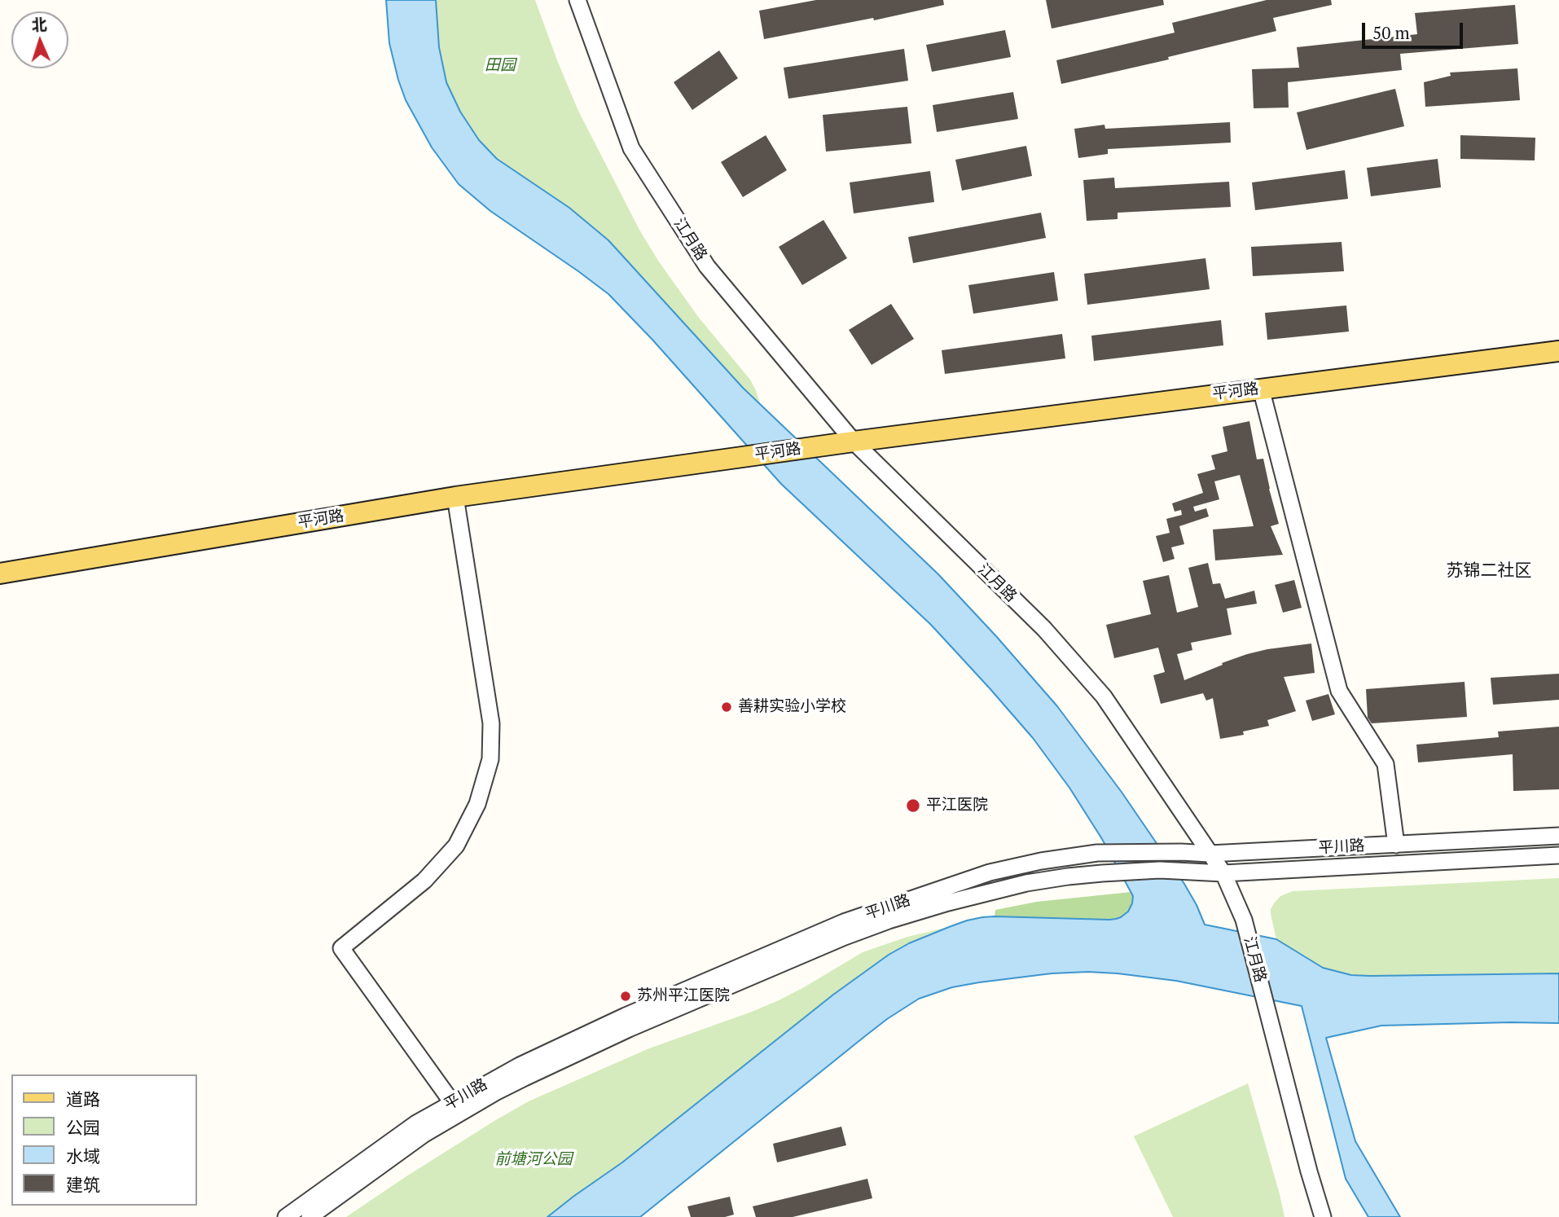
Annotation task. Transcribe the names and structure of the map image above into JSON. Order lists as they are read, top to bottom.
{
  "streets": {
    "main road": ["平河路"],
    "street": ["江月路", "平川路"]
  },
  "crossings": [
    ["江月路", "平河路"],
    ["江月路", "平川路"]
  ],
  "districts": ["苏锦二社区"],
  "parks": ["田园", "前塘河公园"],
  "places": ["善耕实验小学校", "平江医院", "苏州平江医院"],
  "legend": [
    "道路",
    "公园",
    "水域",
    "建筑"
  ],
  "scale_bar": "50 m",
  "north": "top"
}
